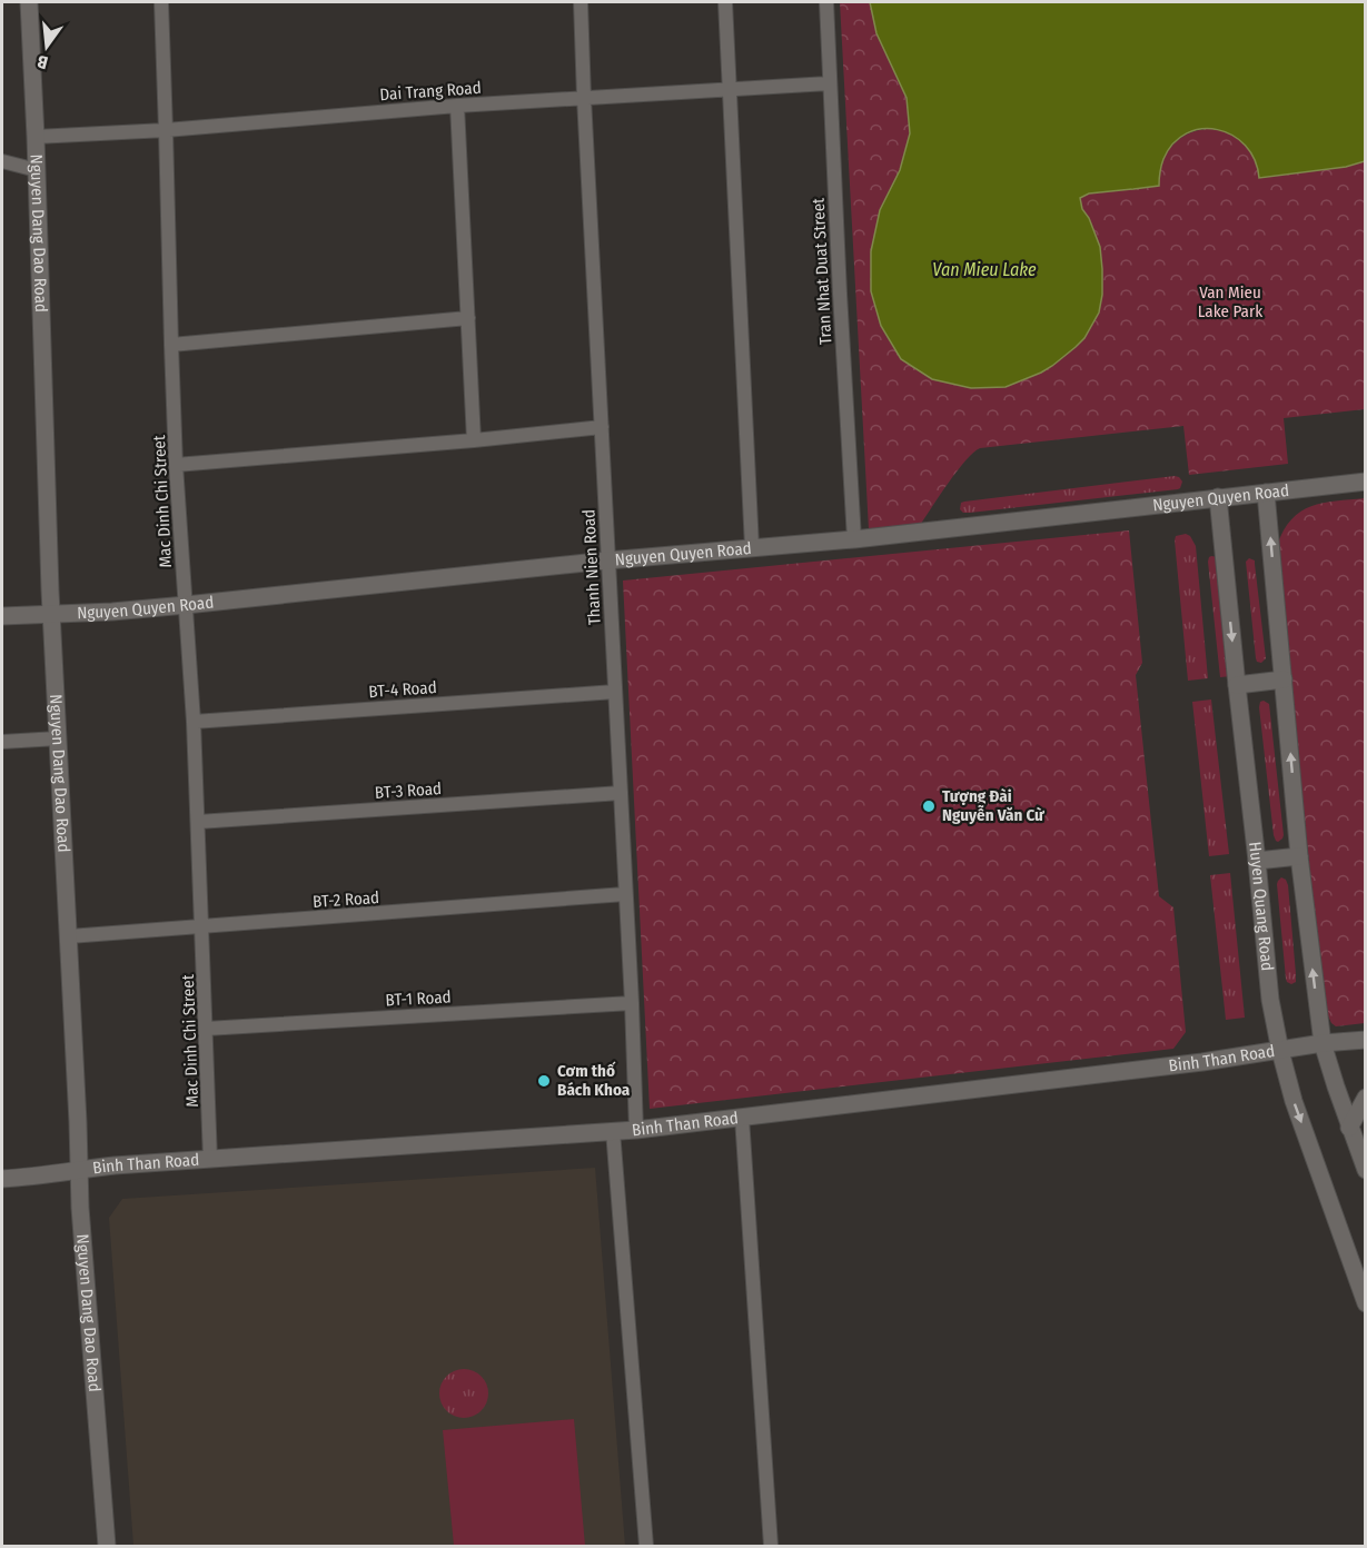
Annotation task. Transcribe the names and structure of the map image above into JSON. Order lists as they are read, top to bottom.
{
  "streets": {
    "street": [
      "Dai Trang Road",
      "Nguyen Dang Dao Road",
      "Tran Nhat Duat Street",
      "Nguyen Quyen Road",
      "Mac Dinh Chi Street",
      "Thanh Nien Road",
      "BT-4 Road",
      "BT-3 Road",
      "BT-2 Road",
      "Huyen Quang Road",
      "BT-1 Road",
      "Binh Than Road"
    ]
  },
  "crossings": [
    ["Dai Trang Road", "Nguyen Dang Dao Road"],
    ["Dai Trang Road", "Tran Nhat Duat Street"],
    ["Dai Trang Road", "Mac Dinh Chi Street"],
    ["Dai Trang Road", "Thanh Nien Road"],
    ["Nguyen Dang Dao Road", "Nguyen Quyen Road"],
    ["Nguyen Dang Dao Road", "BT-2 Road"],
    ["Nguyen Dang Dao Road", "Binh Than Road"],
    ["Tran Nhat Duat Street", "Nguyen Quyen Road"],
    ["Nguyen Quyen Road", "Mac Dinh Chi Street"],
    ["Nguyen Quyen Road", "Thanh Nien Road"],
    ["Nguyen Quyen Road", "Huyen Quang Road"],
    ["Mac Dinh Chi Street", "BT-4 Road"],
    ["Mac Dinh Chi Street", "BT-3 Road"],
    ["Mac Dinh Chi Street", "BT-2 Road"],
    ["Mac Dinh Chi Street", "BT-1 Road"],
    ["Mac Dinh Chi Street", "Binh Than Road"],
    ["Thanh Nien Road", "BT-4 Road"],
    ["Thanh Nien Road", "BT-3 Road"],
    ["Thanh Nien Road", "BT-2 Road"],
    ["Thanh Nien Road", "BT-1 Road"],
    ["Thanh Nien Road", "Binh Than Road"],
    ["Huyen Quang Road", "Binh Than Road"]
  ],
  "water": ["Van Mieu Lake"],
  "parks": ["Van Mieu Lake Park"],
  "places": ["Tượng Đài Nguyễn Văn Cừ", "Cơm thố Bách Khoa"],
  "north": "bottom"
}
